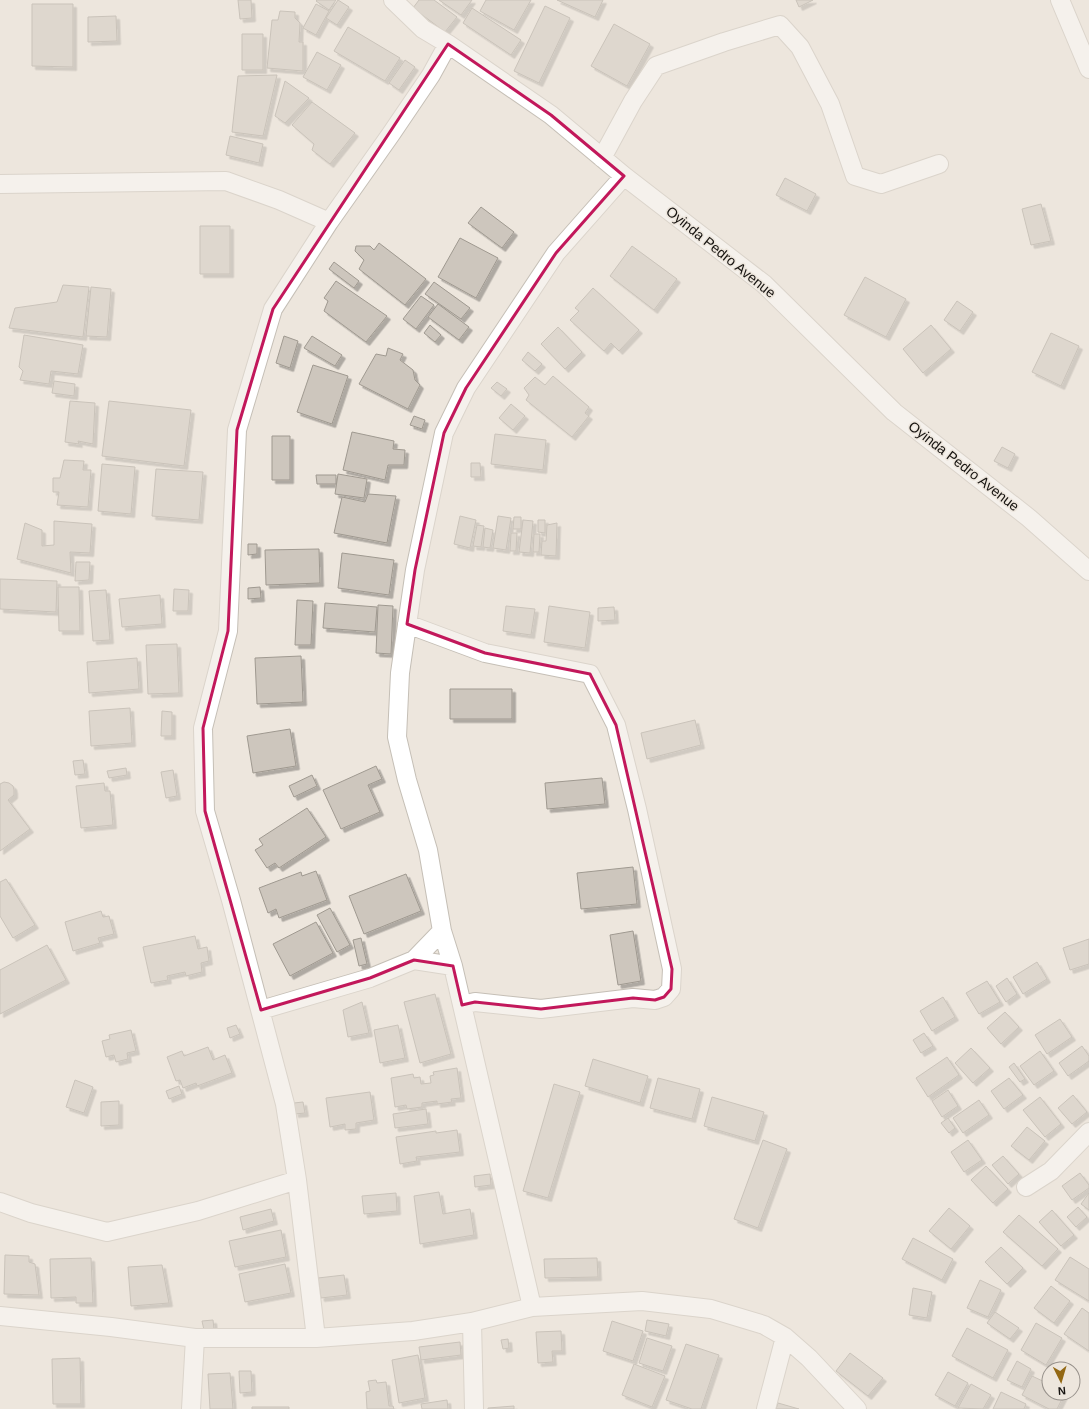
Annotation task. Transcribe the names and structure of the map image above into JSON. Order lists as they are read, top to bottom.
{
  "streets": {
    "street": ["Oyinda Pedro Avenue"]
  },
  "north": "bottom"
}
